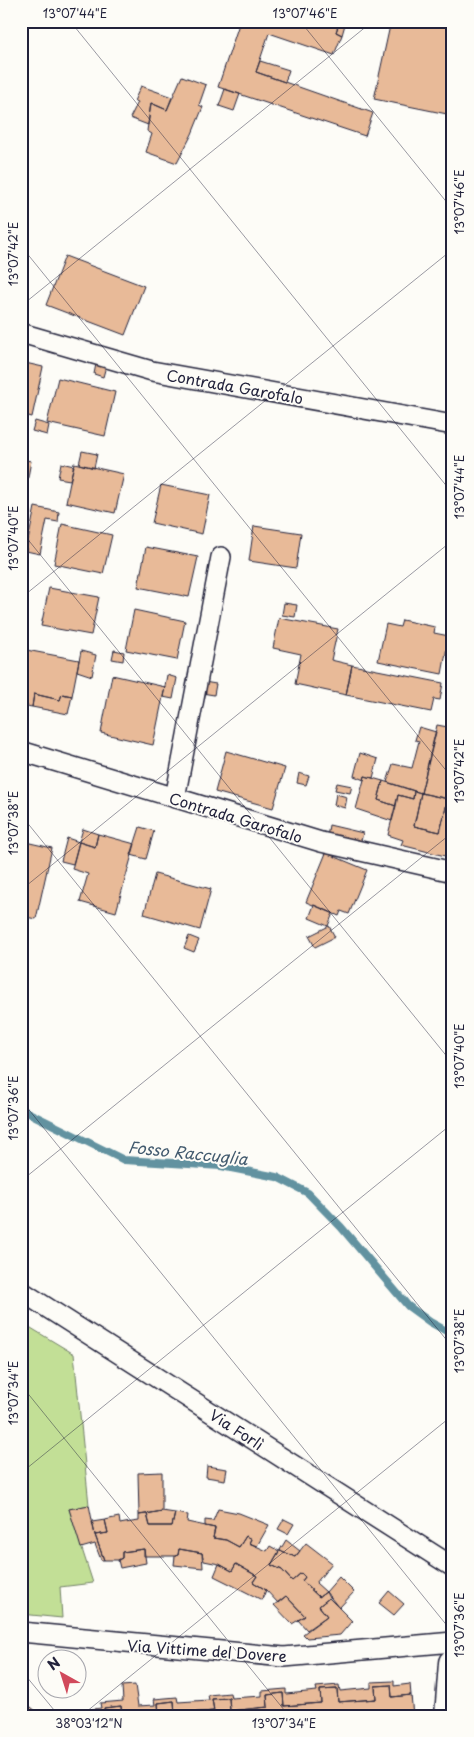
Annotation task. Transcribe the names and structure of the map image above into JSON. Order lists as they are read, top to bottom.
{
  "streets": {
    "street": ["Contrada Garofalo", "Via Forlì", "Via Vittime del Dovere"]
  },
  "water": ["Fosso Raccuglia"],
  "north": "top left",
  "coordinates": [
    "13°07'44\"E",
    "13°07'46\"E",
    "13°07'42\"E",
    "13°07'40\"E",
    "13°07'38\"E",
    "13°07'36\"E",
    "13°07'34\"E",
    "38°03'12\"N"
  ]
}
